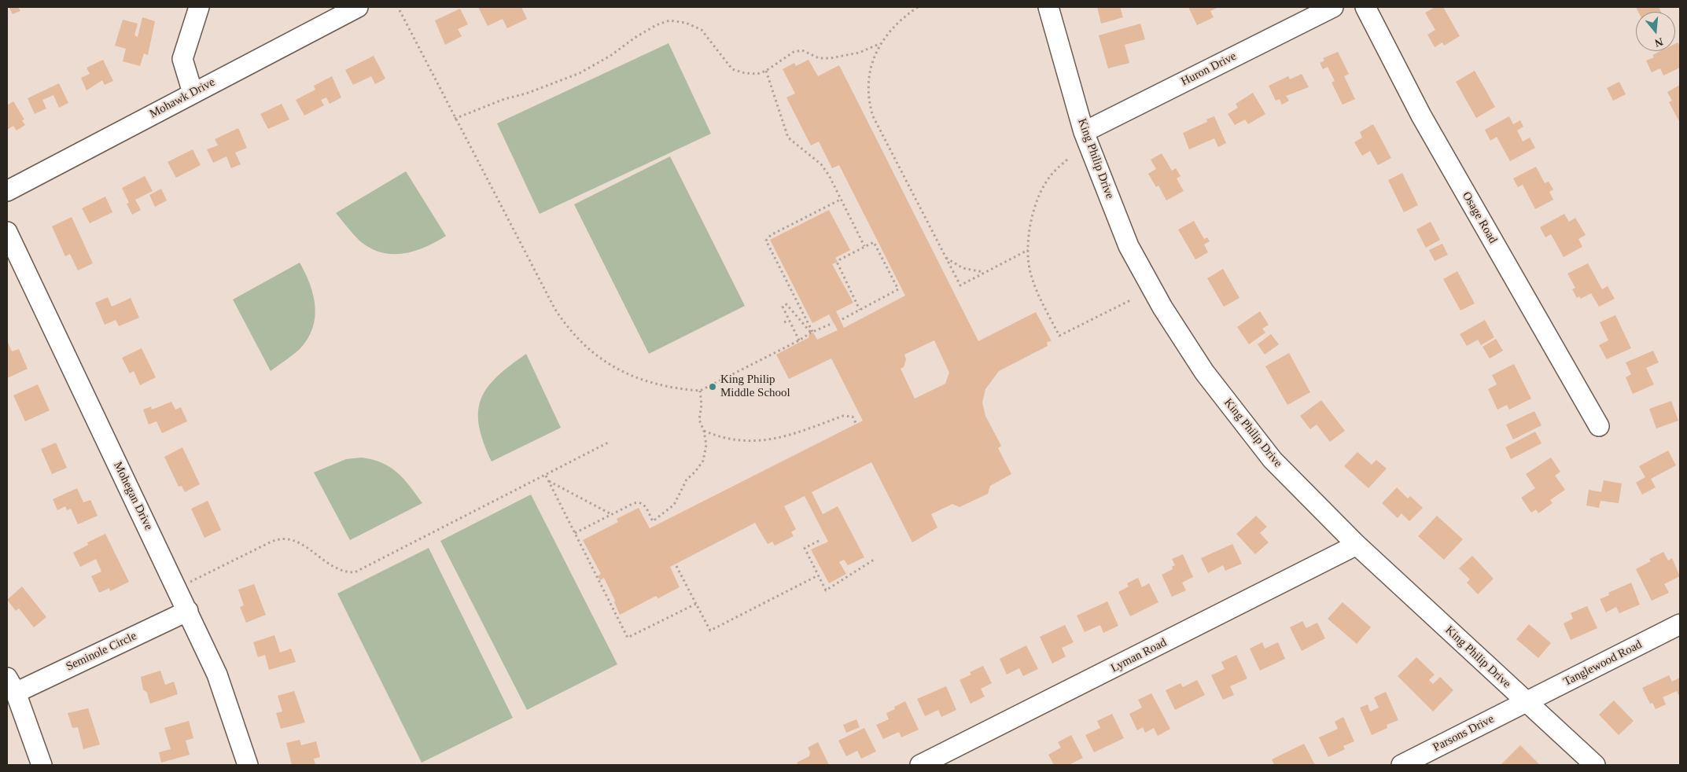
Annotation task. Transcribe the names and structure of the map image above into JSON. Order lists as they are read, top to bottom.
{
  "streets": {
    "street": [
      "Huron Drive",
      "Mohawk Drive",
      "King Philip Drive",
      "Osage Road",
      "Mohegan Drive",
      "Seminole Circle",
      "Lyman Road",
      "Tanglewood Road",
      "Parsons Drive"
    ]
  },
  "crossings": [
    ["Huron Drive", "King Philip Drive"],
    ["King Philip Drive", "Lyman Road"],
    ["King Philip Drive", "Tanglewood Road"],
    ["King Philip Drive", "Parsons Drive"],
    ["Mohegan Drive", "Seminole Circle"],
    ["Tanglewood Road", "Parsons Drive"]
  ],
  "places": ["King Philip Middle School"],
  "north": "bottom"
}
